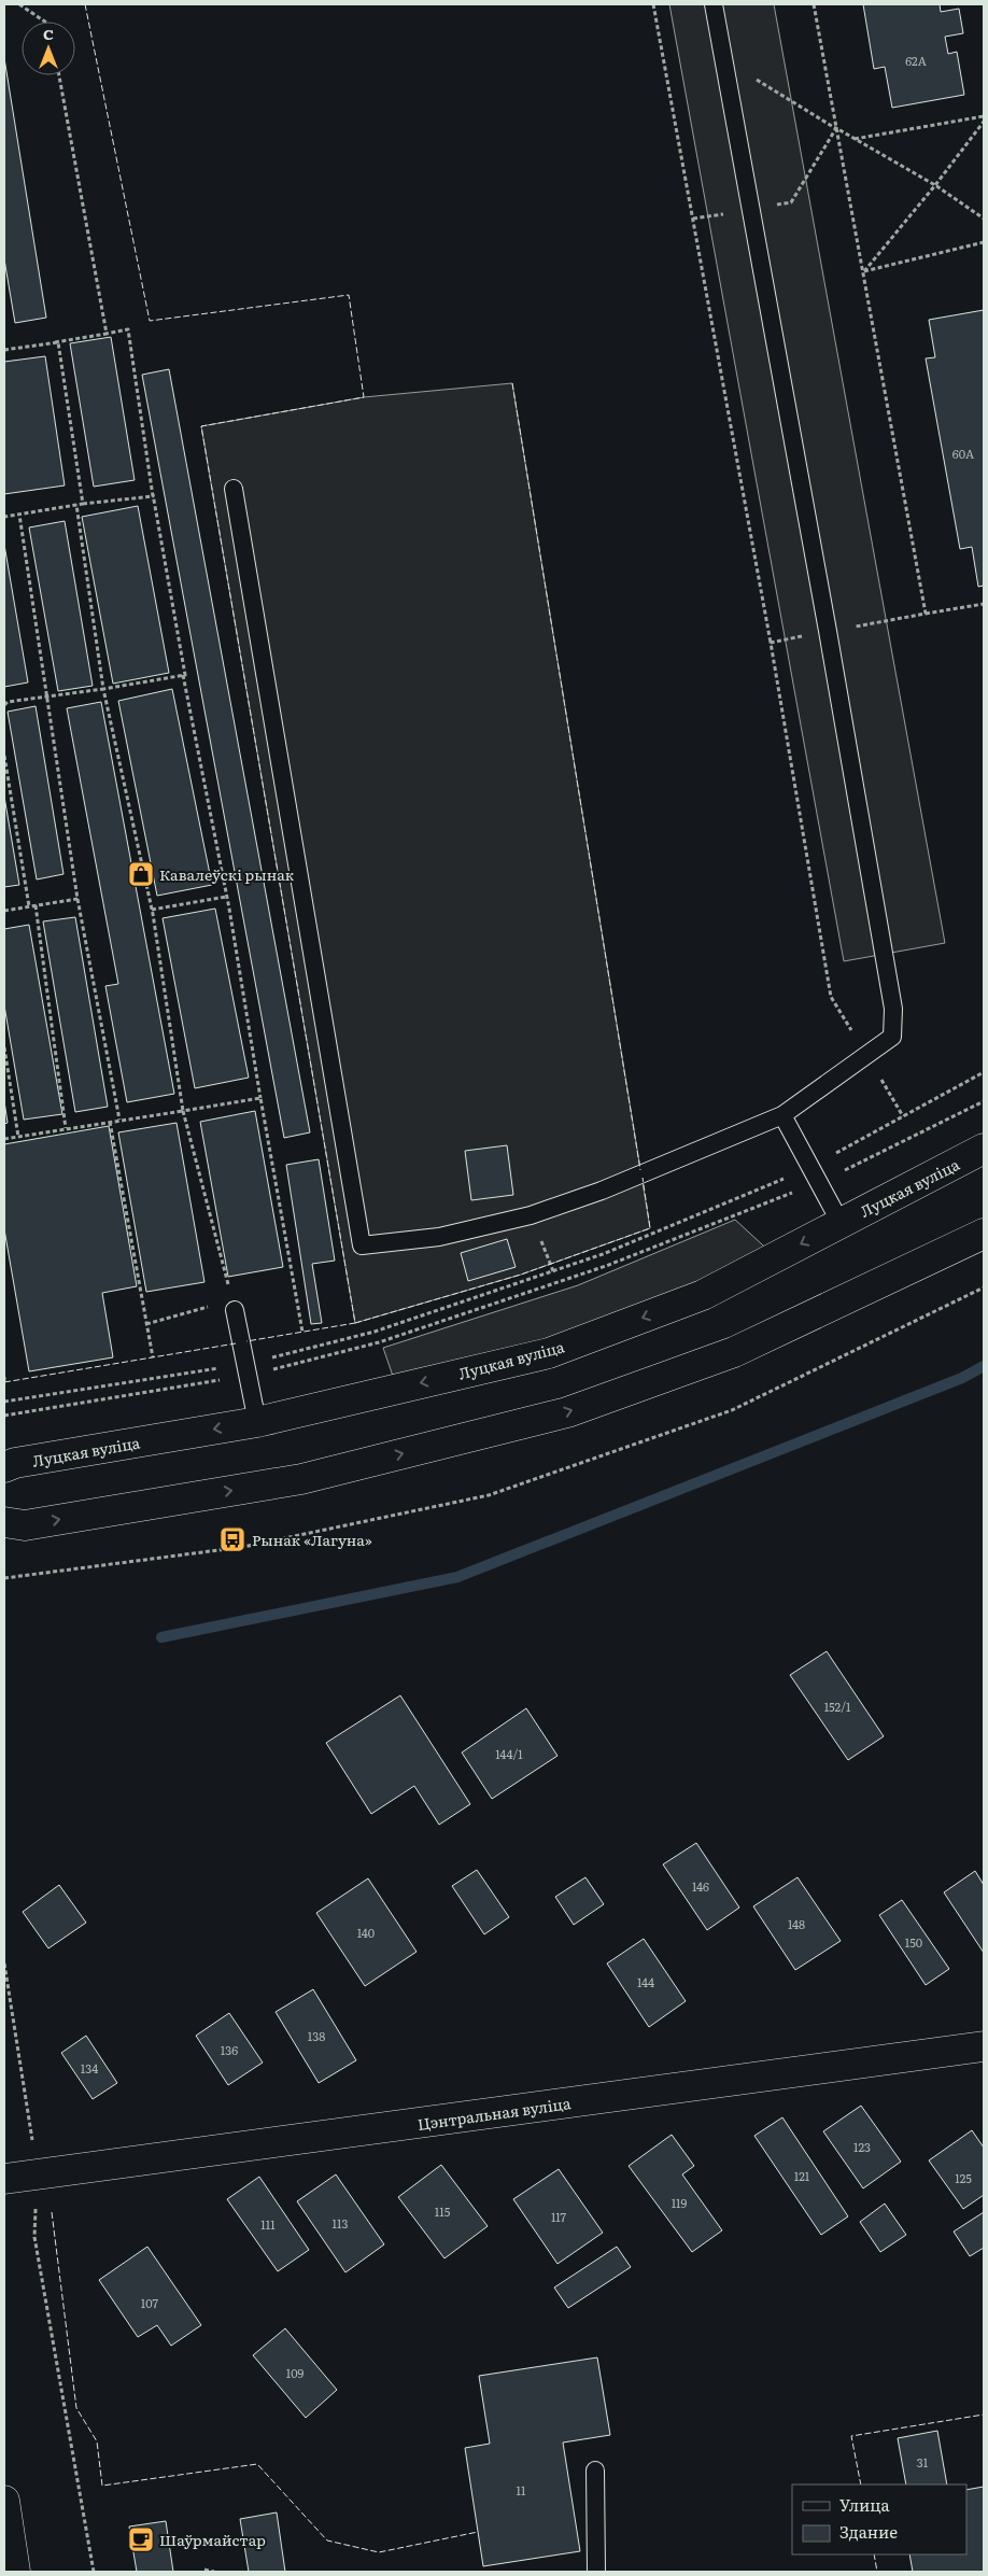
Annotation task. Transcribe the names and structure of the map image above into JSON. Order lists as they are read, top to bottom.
{
  "streets": {
    "street": ["Луцкая вуліца", "Цэнтральная вуліца"]
  },
  "places": {
    "shop": ["Кавалеўскі рынак"],
    "bus stop": ["Рынак «Лагуна»"],
    "cafe": ["Шаўрмайстар"]
  },
  "house_numbers": [
    "62А",
    "60А",
    "152/1",
    "144/1",
    "146",
    "148",
    "140",
    "150",
    "144",
    "138",
    "136",
    "134",
    "123",
    "121",
    "125",
    "119",
    "115",
    "117",
    "113",
    "111",
    "107",
    "109",
    "31",
    "11"
  ],
  "legend": ["Улица", "Здание"],
  "north": "top"
}
